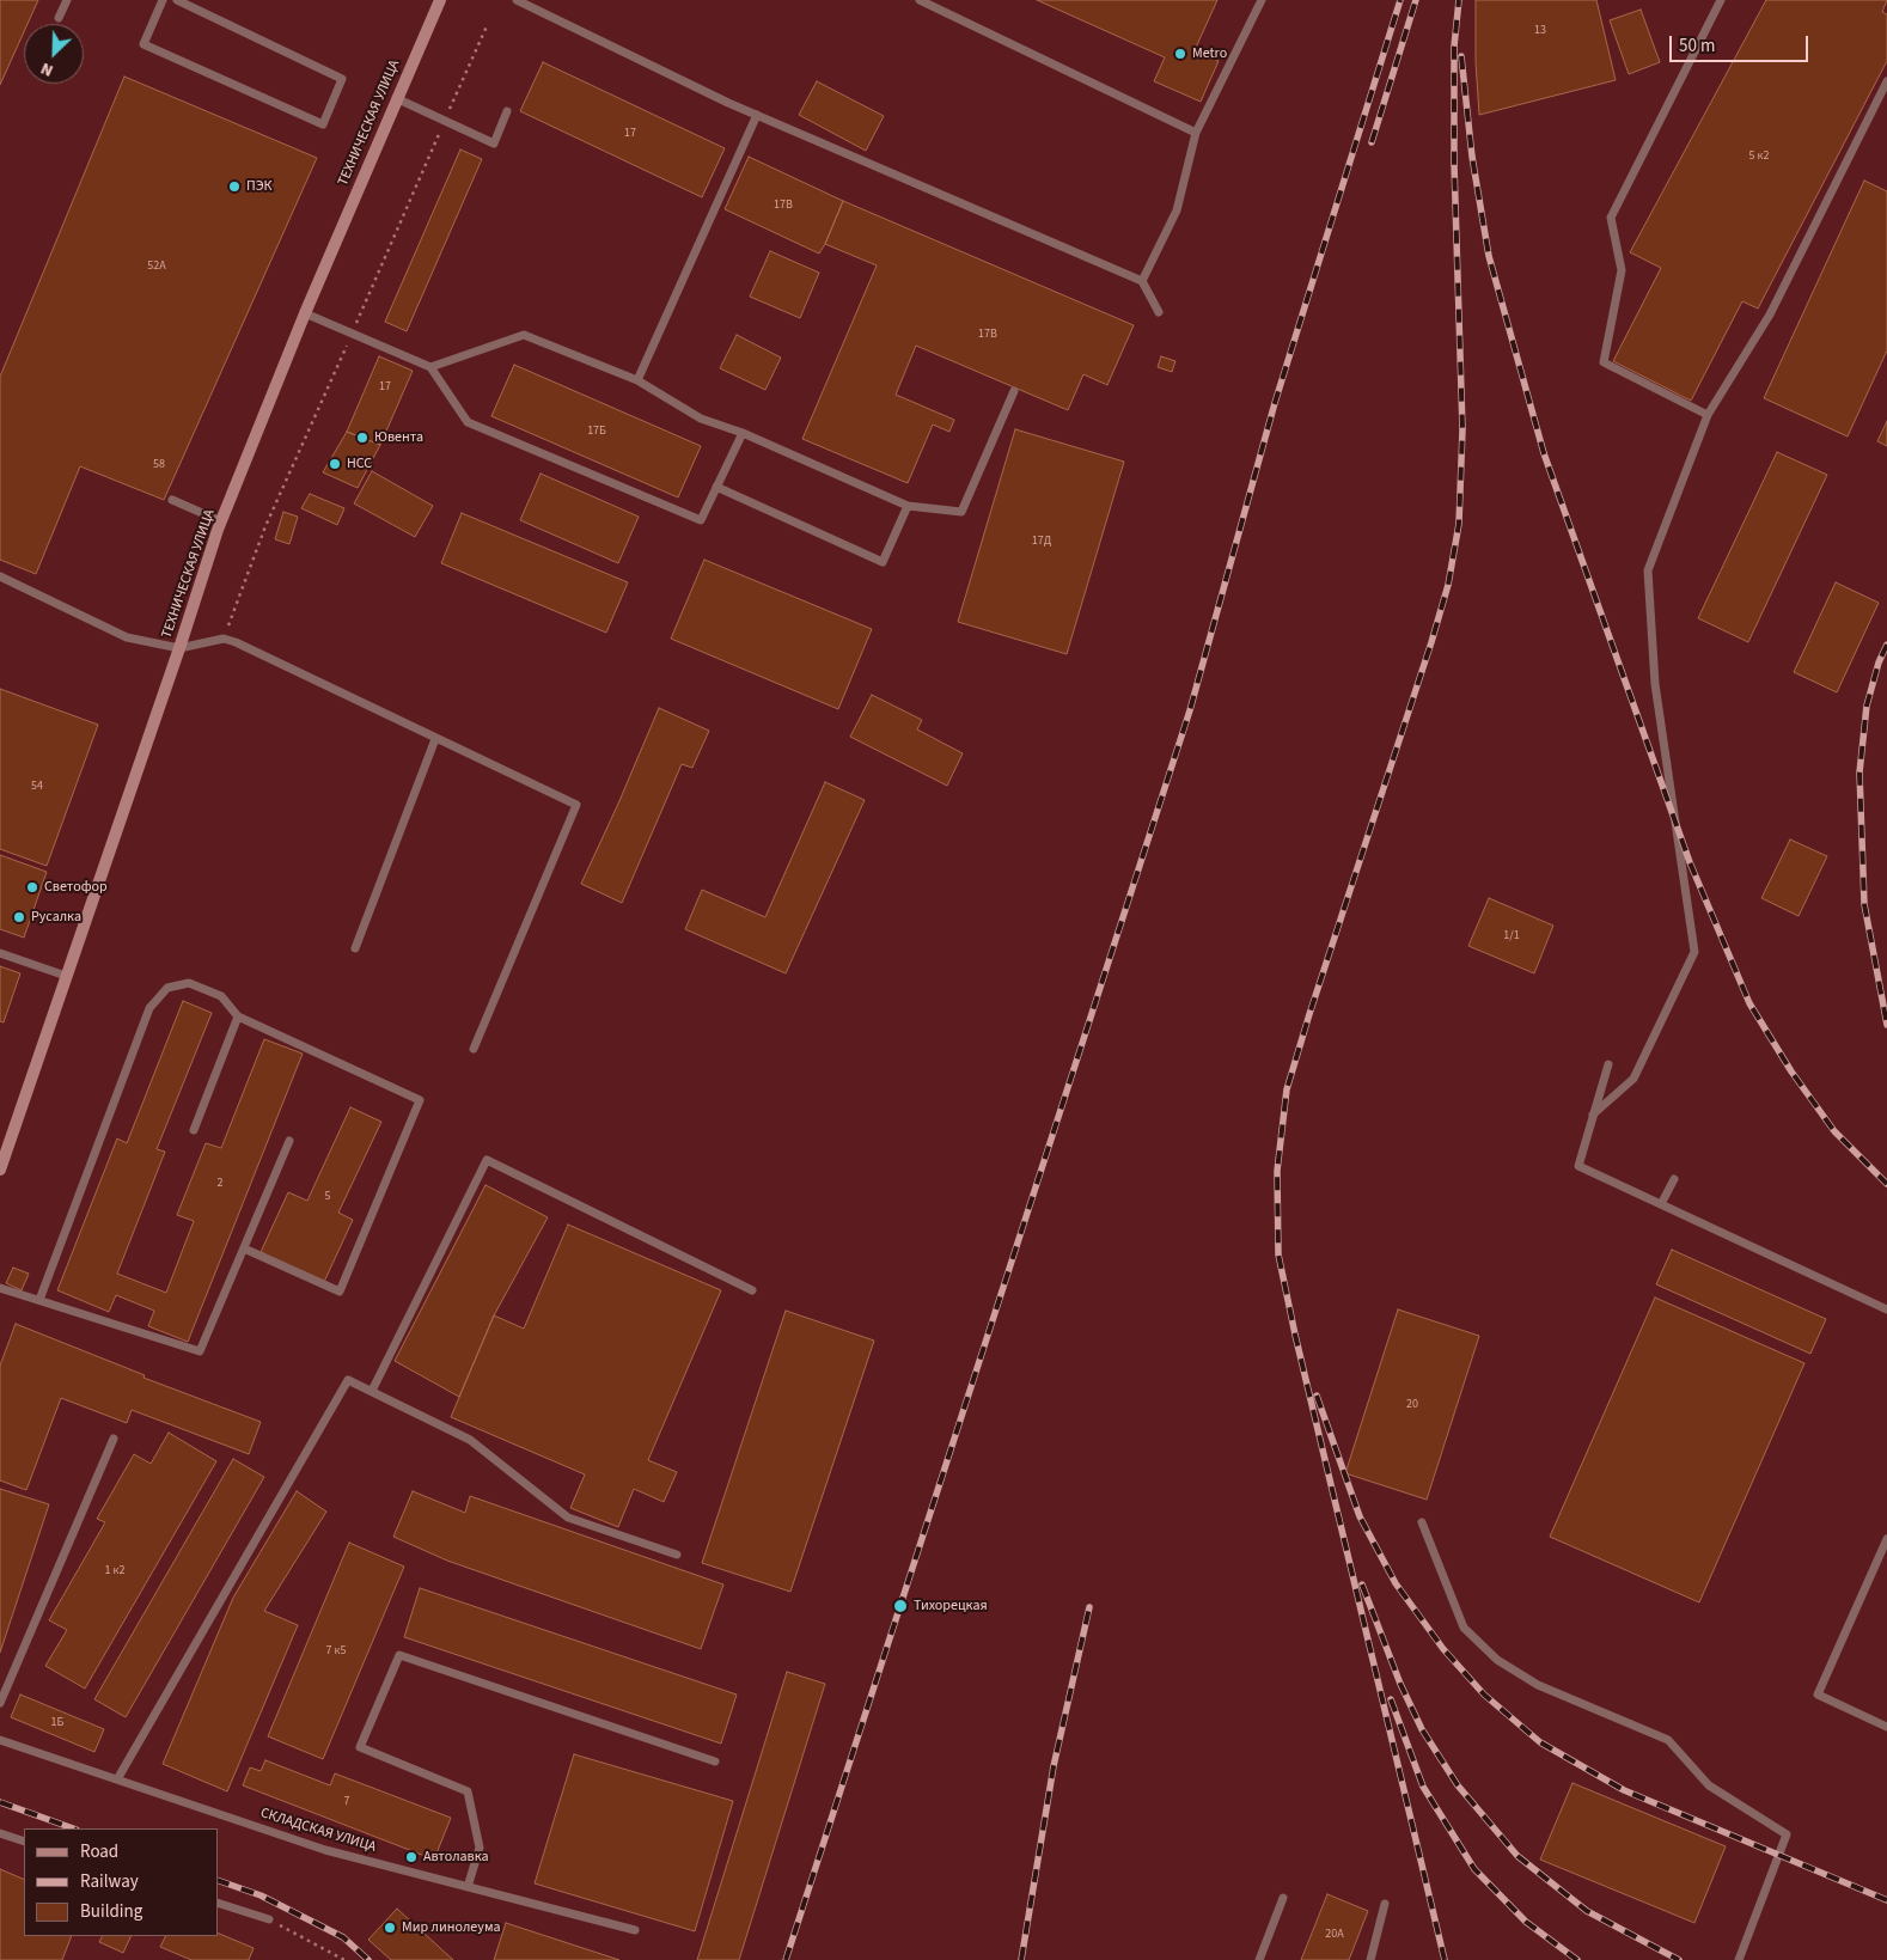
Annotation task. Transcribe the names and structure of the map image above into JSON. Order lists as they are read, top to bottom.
{
  "streets": {
    "main road": ["ТЕХНИЧЕСКАЯ УЛИЦА"],
    "lane": ["СКЛАДСКАЯ УЛИЦА"]
  },
  "places": [
    "Metro",
    "ПЭК",
    "Ювента",
    "НСС",
    "Светофор",
    "Русалка",
    "Тихорецкая",
    "Автолавка",
    "Мир линолеума"
  ],
  "house_numbers": [
    "13",
    "17",
    "5 к2",
    "17В",
    "52А",
    "17В",
    "17",
    "17Б",
    "58",
    "17Д",
    "54",
    "1/1",
    "2",
    "5",
    "20",
    "1 к2",
    "7 к5",
    "1Б",
    "7",
    "20А"
  ],
  "legend": ["Road", "Railway", "Building"],
  "scale_bar": "50 m",
  "north": "bottom left"
}
